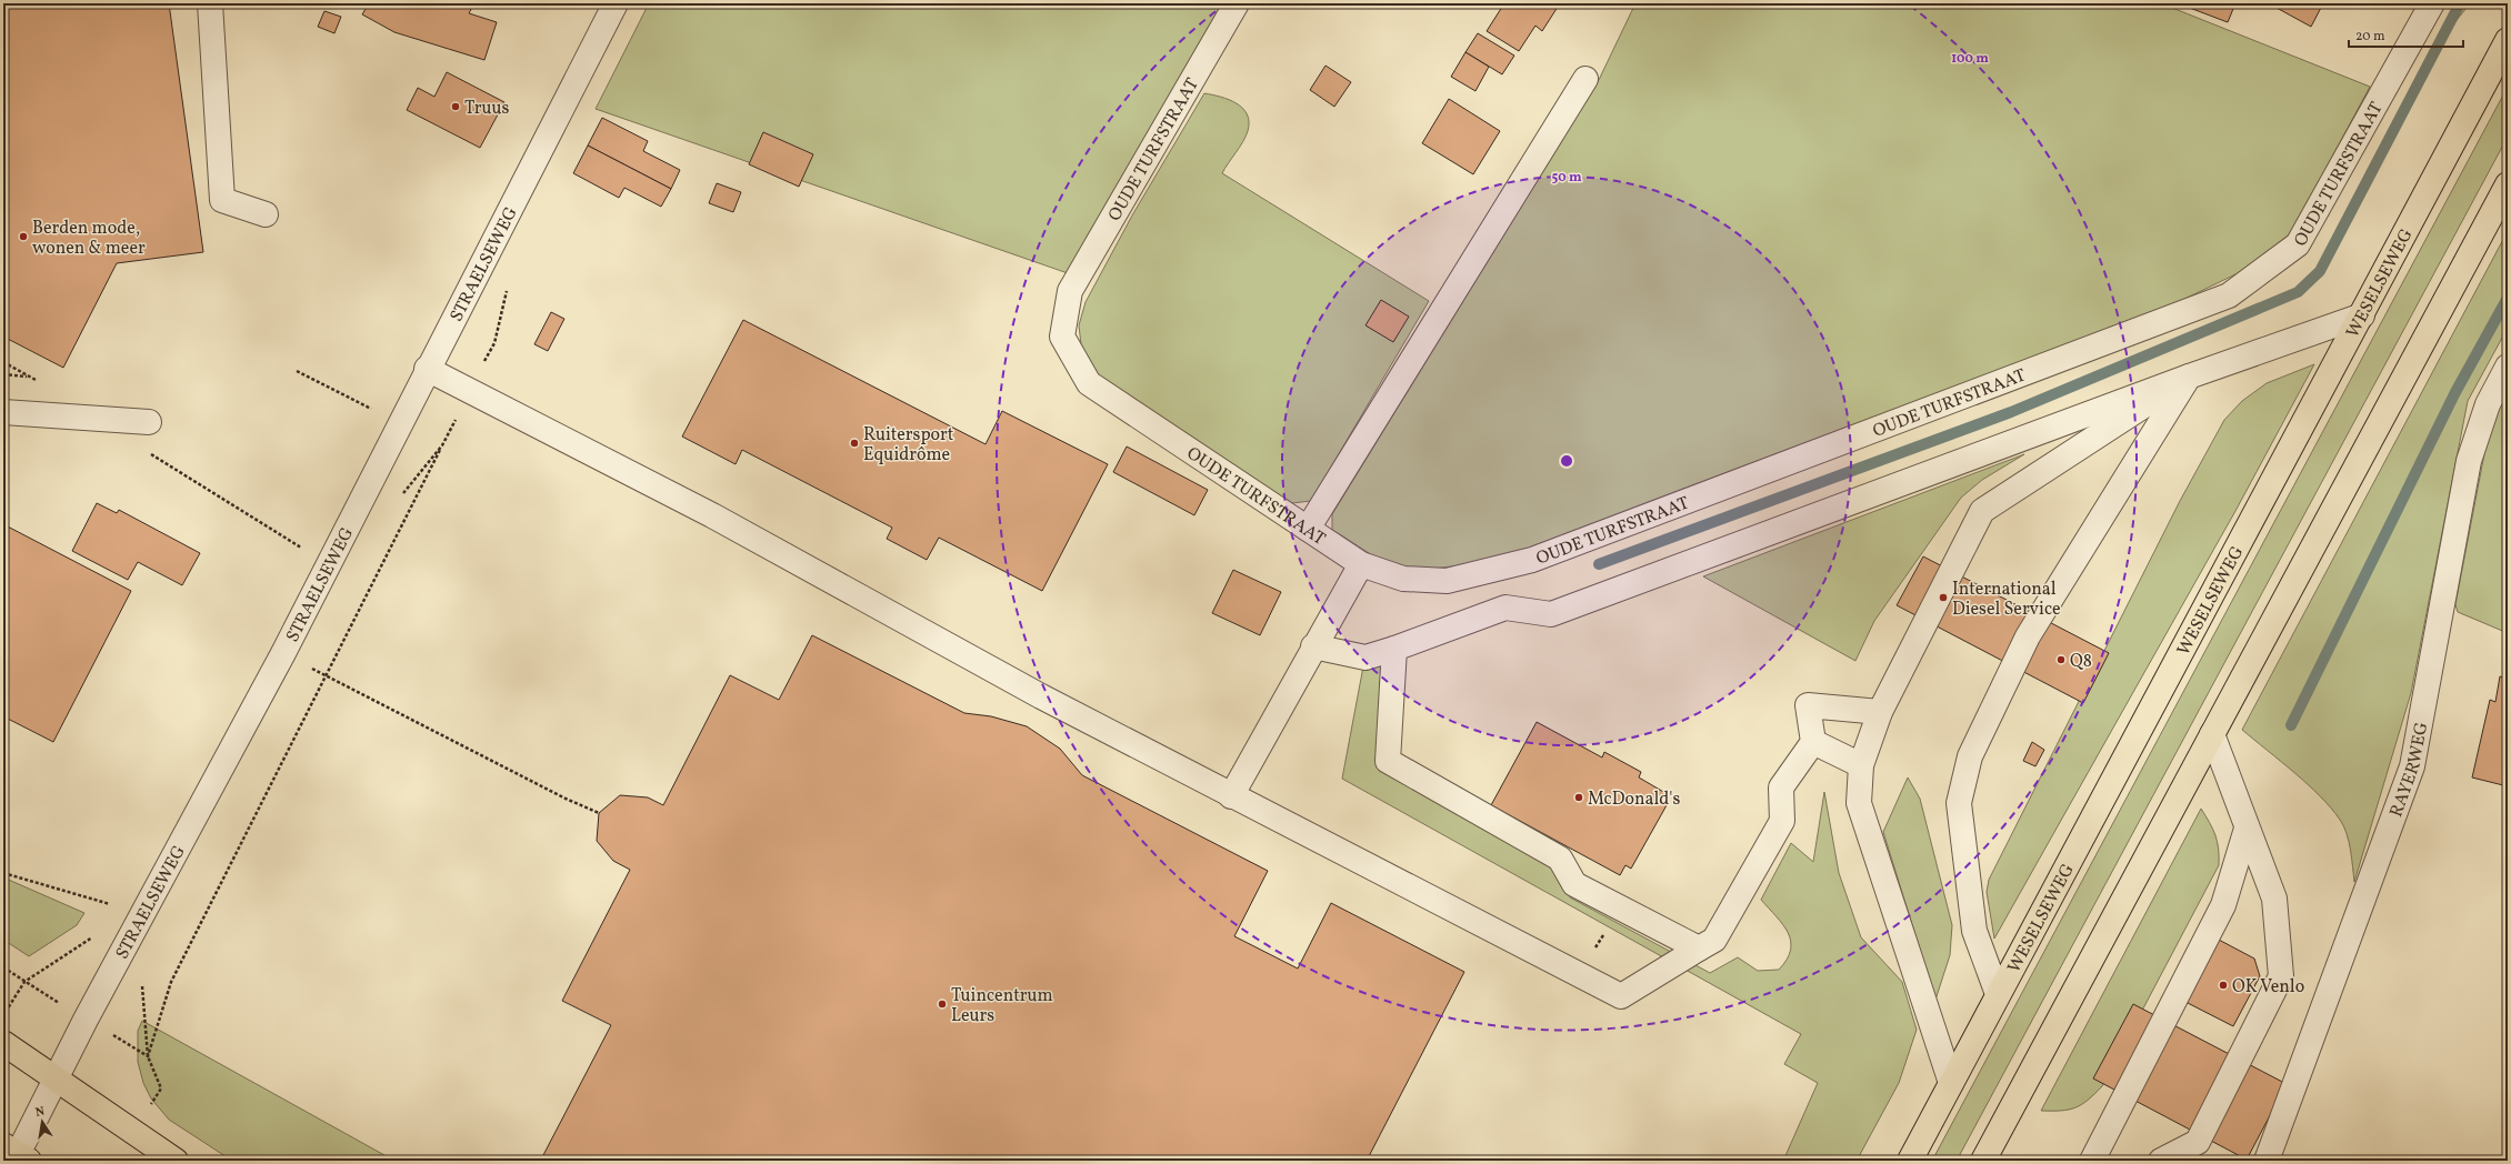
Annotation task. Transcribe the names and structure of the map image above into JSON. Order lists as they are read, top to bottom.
{
  "streets": {
    "main road": ["WESELSEWEG"],
    "street": ["OUDE TURFSTRAAT", "STRAELSEWEG", "RAYERWEG"]
  },
  "places": [
    "Truus",
    "Berden mode, wonen & meer",
    "Ruitersport Equidrôme",
    "International Diesel Service",
    "Q8",
    "McDonald's",
    "OK Venlo",
    "Tuincentrum Leurs"
  ],
  "scale_bar": "20 m",
  "north": "top",
  "rings": ["100 m", "50 m"]
}
